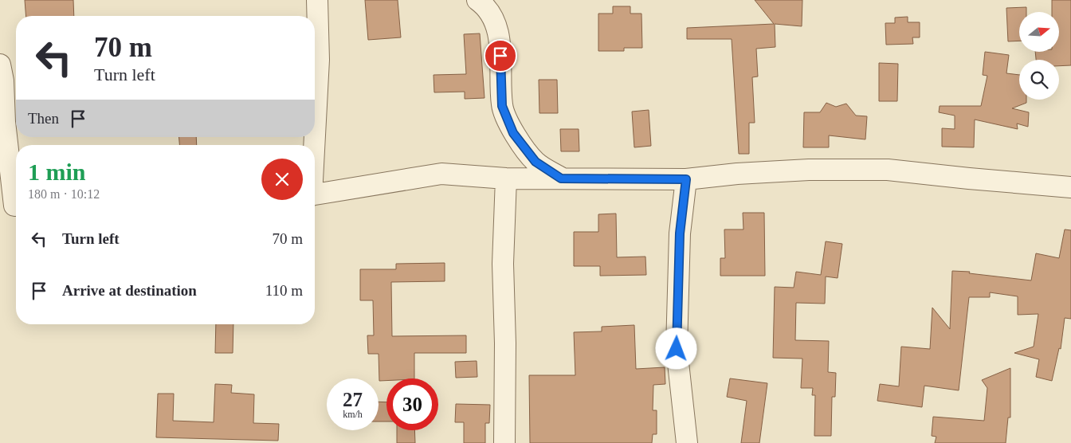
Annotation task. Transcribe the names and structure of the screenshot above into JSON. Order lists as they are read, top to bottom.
{
  "north": "right",
  "page": {
    "turn": ["70 m", "Turn left"],
    "then": "Then",
    "heading": ["1 min", "180 m · 10:12"],
    "list": [
      {
        "name": "Turn left",
        "value": "70 m"
      },
      {
        "name": "Arrive at destination",
        "value": "110 m"
      }
    ],
    "speed": "27 km/h",
    "limit": "30"
  }
}
